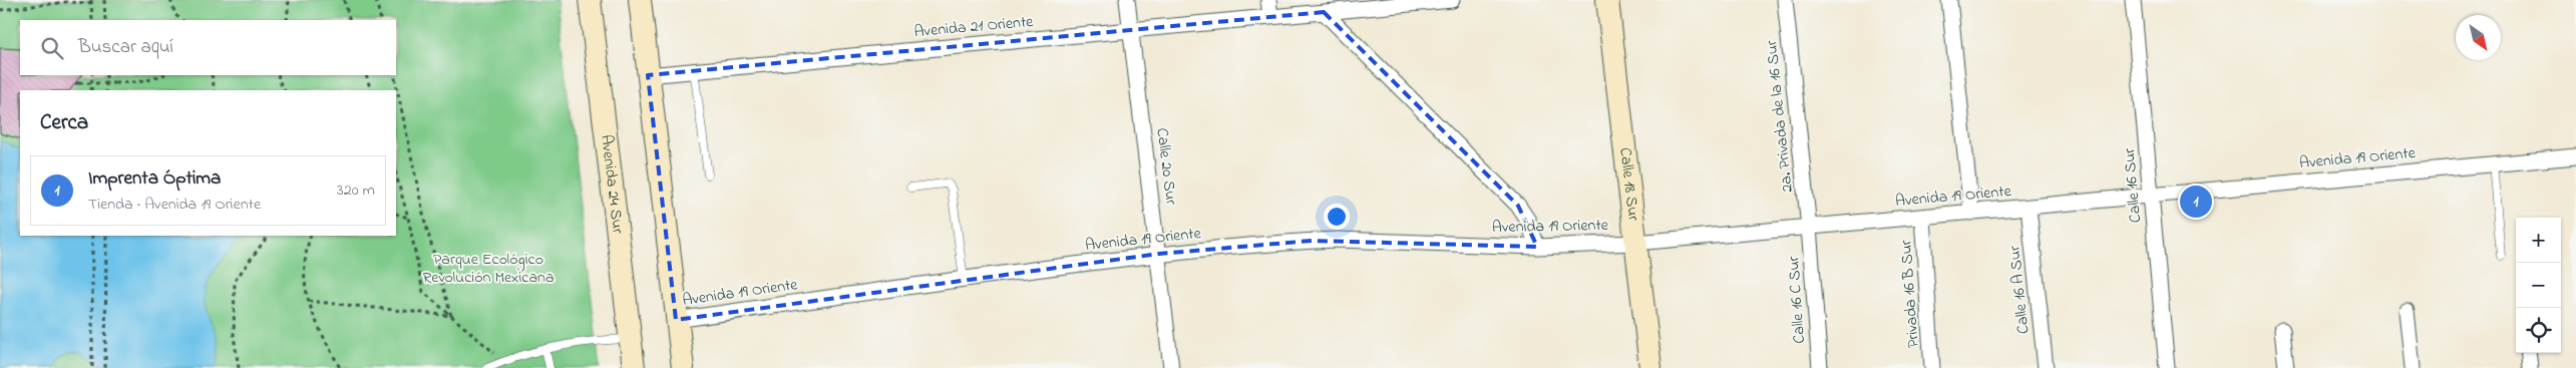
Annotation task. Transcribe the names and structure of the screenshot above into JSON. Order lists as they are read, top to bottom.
{
  "streets": {
    "main road": ["Avenida 24 Sur", "Calle 18 Sur"],
    "street": [
      "Avenida 21 Oriente",
      "2a. Privada de la 16 Sur",
      "Avenida 19 Oriente",
      "Calle 20 Sur",
      "Calle 16 Sur",
      "Calle 16 A Sur",
      "Privada 16 B Sur",
      "Calle 16 C Sur"
    ]
  },
  "crossings": [
    ["Avenida 21 Oriente", "Calle 20 Sur"],
    ["2a. Privada de la 16 Sur", "Avenida 19 Oriente"],
    ["2a. Privada de la 16 Sur", "Calle 16 C Sur"],
    ["Avenida 19 Oriente", "Calle 20 Sur"],
    ["Avenida 19 Oriente", "Calle 18 Sur"],
    ["Avenida 19 Oriente", "Calle 16 Sur"],
    ["Avenida 19 Oriente", "Calle 16 A Sur"],
    ["Avenida 19 Oriente", "Privada 16 B Sur"],
    ["Avenida 19 Oriente", "Calle 16 C Sur"]
  ],
  "parks": ["Parque Ecológico Revolución Mexicana"],
  "north": "bottom right",
  "page": {
    "search": "Buscar aquí",
    "heading": "Cerca",
    "list": [
      {
        "mark": "1",
        "name": "Imprenta Óptima",
        "note": "Tienda · Avenida 19 Oriente",
        "value": "320 m"
      }
    ],
    "pins": "1",
    "map_buttons": ["+", "−"]
  }
}
